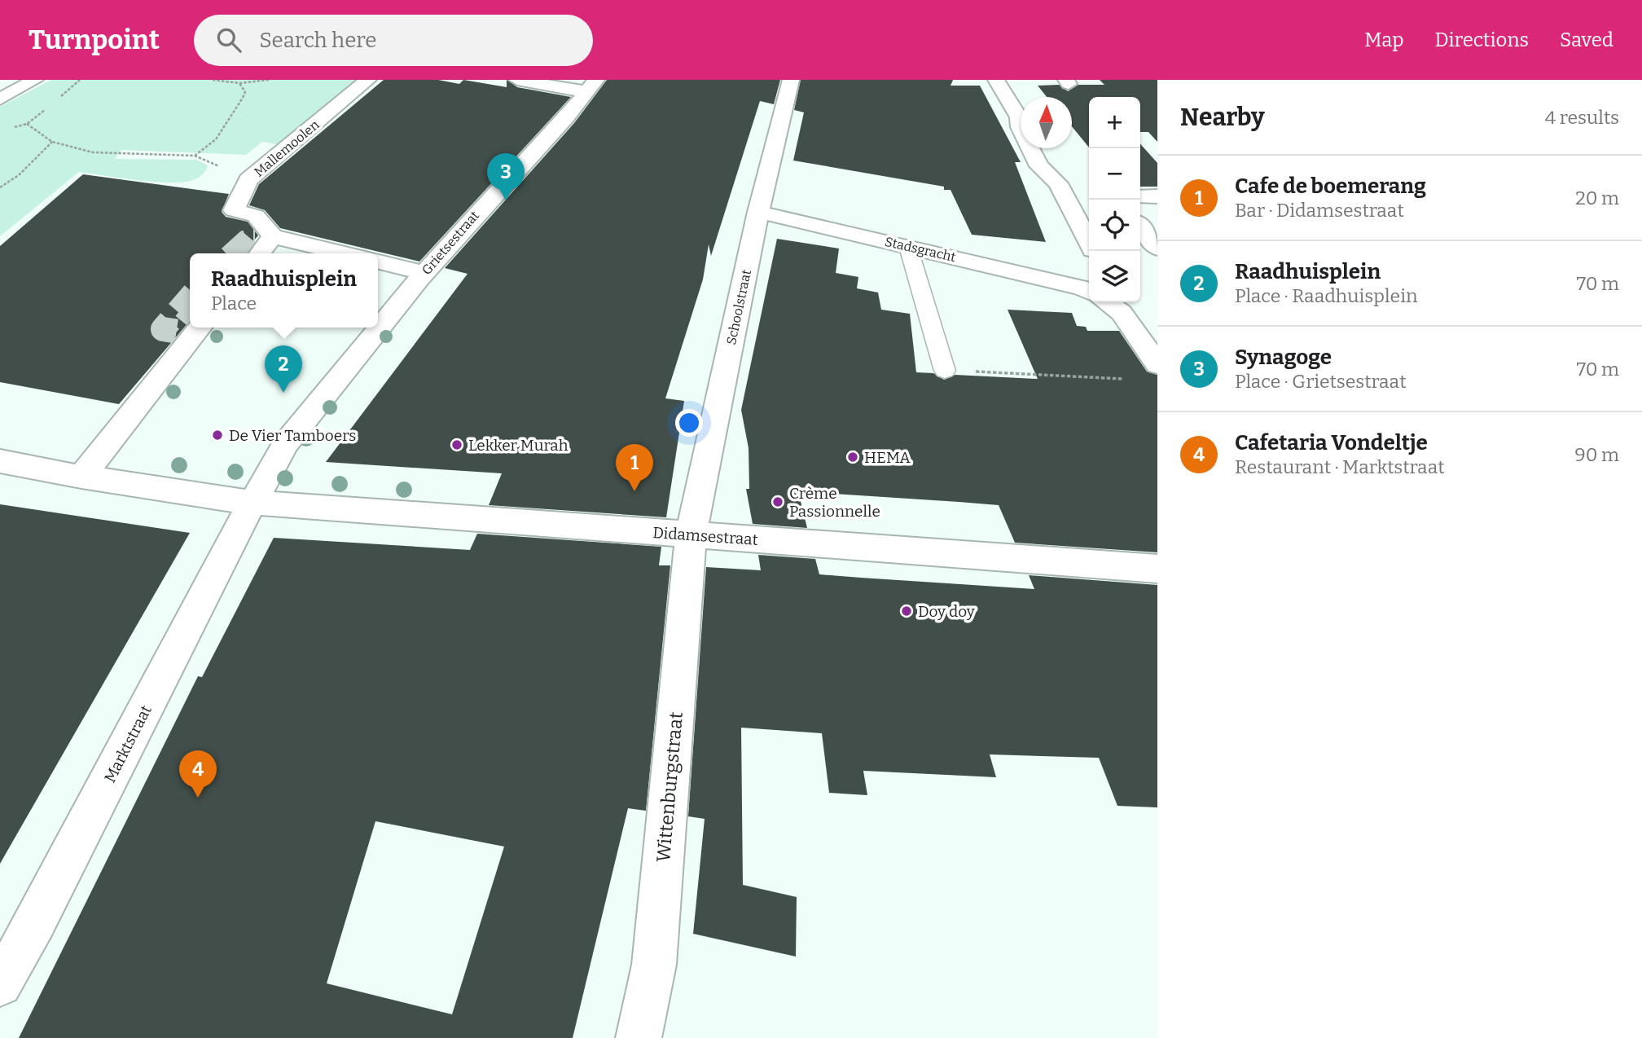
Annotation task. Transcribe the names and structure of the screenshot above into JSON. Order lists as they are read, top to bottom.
{
  "streets": {
    "street": [
      "Mallemoolen",
      "Grietsestraat",
      "Stadsgracht",
      "Schoolstraat",
      "Didamsestraat",
      "Marktstraat",
      "Wittenburgstraat"
    ]
  },
  "crossings": [
    ["Grietsestraat", "Didamsestraat"],
    ["Grietsestraat", "Marktstraat"],
    ["Stadsgracht", "Schoolstraat"],
    ["Schoolstraat", "Didamsestraat"],
    ["Schoolstraat", "Wittenburgstraat"],
    ["Didamsestraat", "Marktstraat"],
    ["Didamsestraat", "Wittenburgstraat"]
  ],
  "places": [
    "De Vier Tamboers",
    "Lekker Murah",
    "HEMA",
    "Crème Passionnelle",
    "Doy doy"
  ],
  "north": "top",
  "page": {
    "header": "Turnpoint",
    "search": "Search here",
    "nav": ["Map", "Directions", "Saved"],
    "heading": ["Nearby", "4 results"],
    "map_buttons": ["+", "−"],
    "pins": [
      "3",
      "2",
      "1",
      "4"
    ],
    "list": [
      {
        "mark": "1",
        "name": "Cafe de boemerang",
        "note": "Bar · Didamsestraat",
        "value": "20 m"
      },
      {
        "mark": "2",
        "name": "Raadhuisplein",
        "note": "Place · Raadhuisplein",
        "value": "70 m"
      },
      {
        "mark": "3",
        "name": "Synagoge",
        "note": "Place · Grietsestraat",
        "value": "70 m"
      },
      {
        "mark": "4",
        "name": "Cafetaria Vondeltje",
        "note": "Restaurant · Marktstraat",
        "value": "90 m"
      }
    ],
    "popup": ["Raadhuisplein", "Place"]
  }
}
